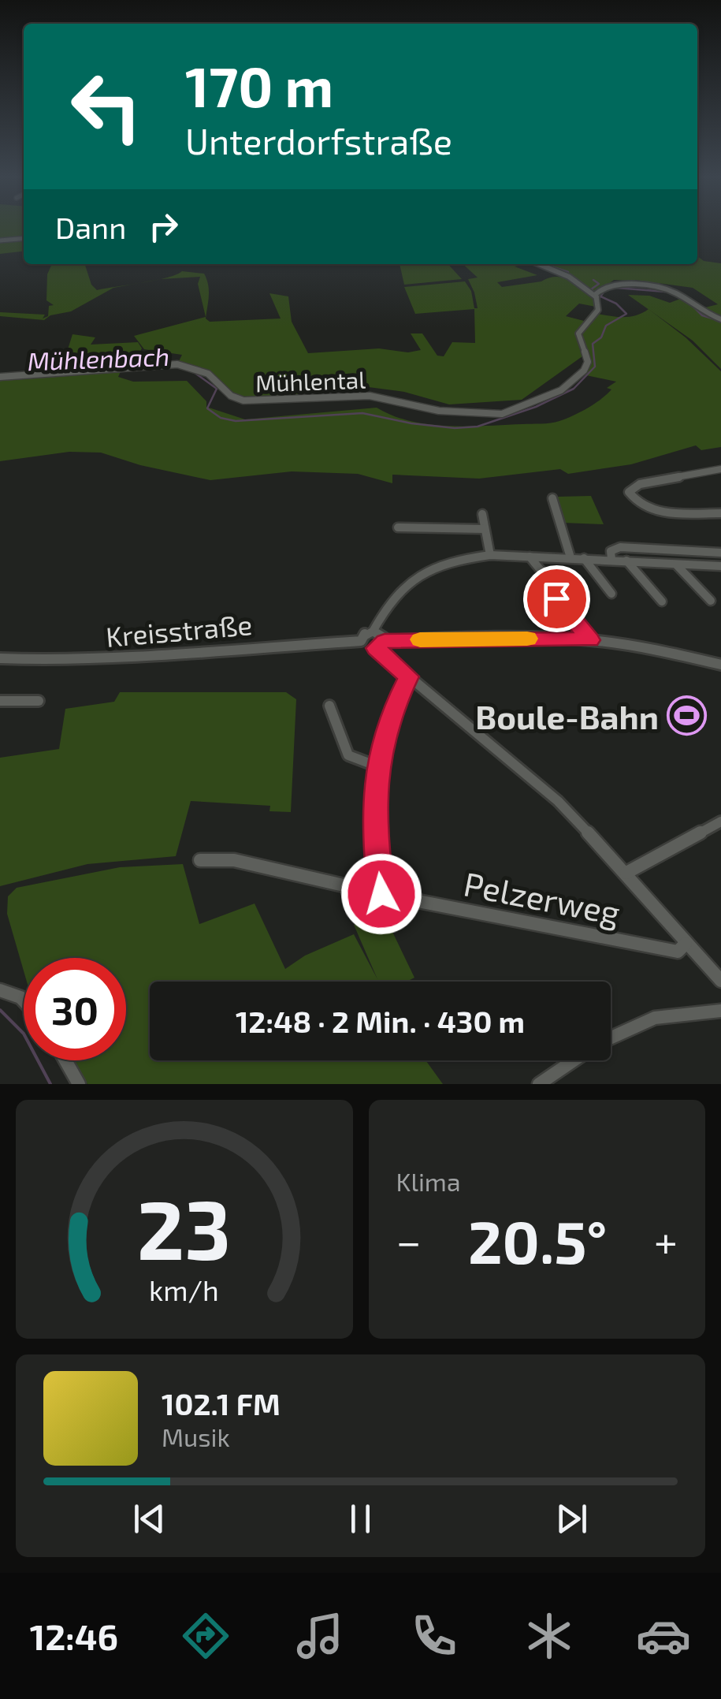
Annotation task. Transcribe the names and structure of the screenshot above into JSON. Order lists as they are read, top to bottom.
{
  "streets": {
    "street": ["Mühlental", "Kreisstraße", "Pelzerweg"]
  },
  "water": ["Mühlenbach"],
  "places": {
    "sports": ["Boule-Bahn"]
  },
  "page": {
    "turn": ["170 m", "Unterdorfstraße"],
    "then": "Dann",
    "limit": "30",
    "trip": "12:48 · 2 Min. · 430 m",
    "tile": "Klima",
    "heat": ["−", "20.5°", "+"],
    "song": ["102.1 FM", "Musik"],
    "tabs": "12:46",
    "gauge": ["23", "km/h"]
  }
}
